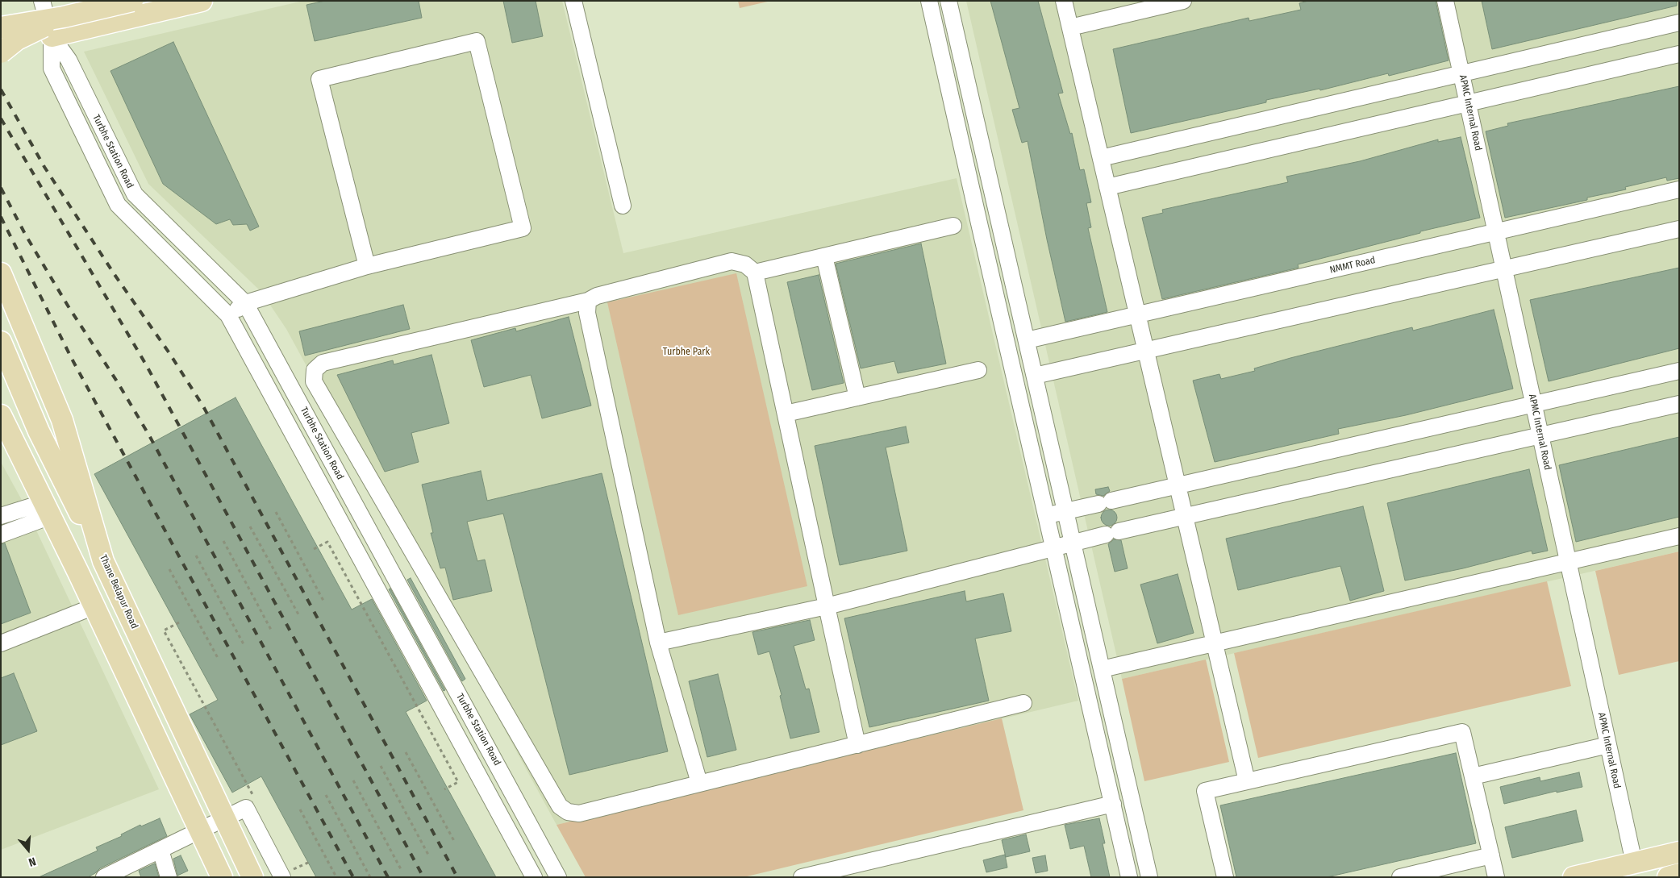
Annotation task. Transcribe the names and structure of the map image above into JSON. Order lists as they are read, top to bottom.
{
  "streets": {
    "main road": ["Thane Belapur Road"],
    "street": ["APMC Internal Road", "Turbhe Station Road", "NMMT Road"]
  },
  "crossings": [
    ["APMC Internal Road", "NMMT Road"]
  ],
  "parks": ["Turbhe Park"],
  "north": "bottom"
}
